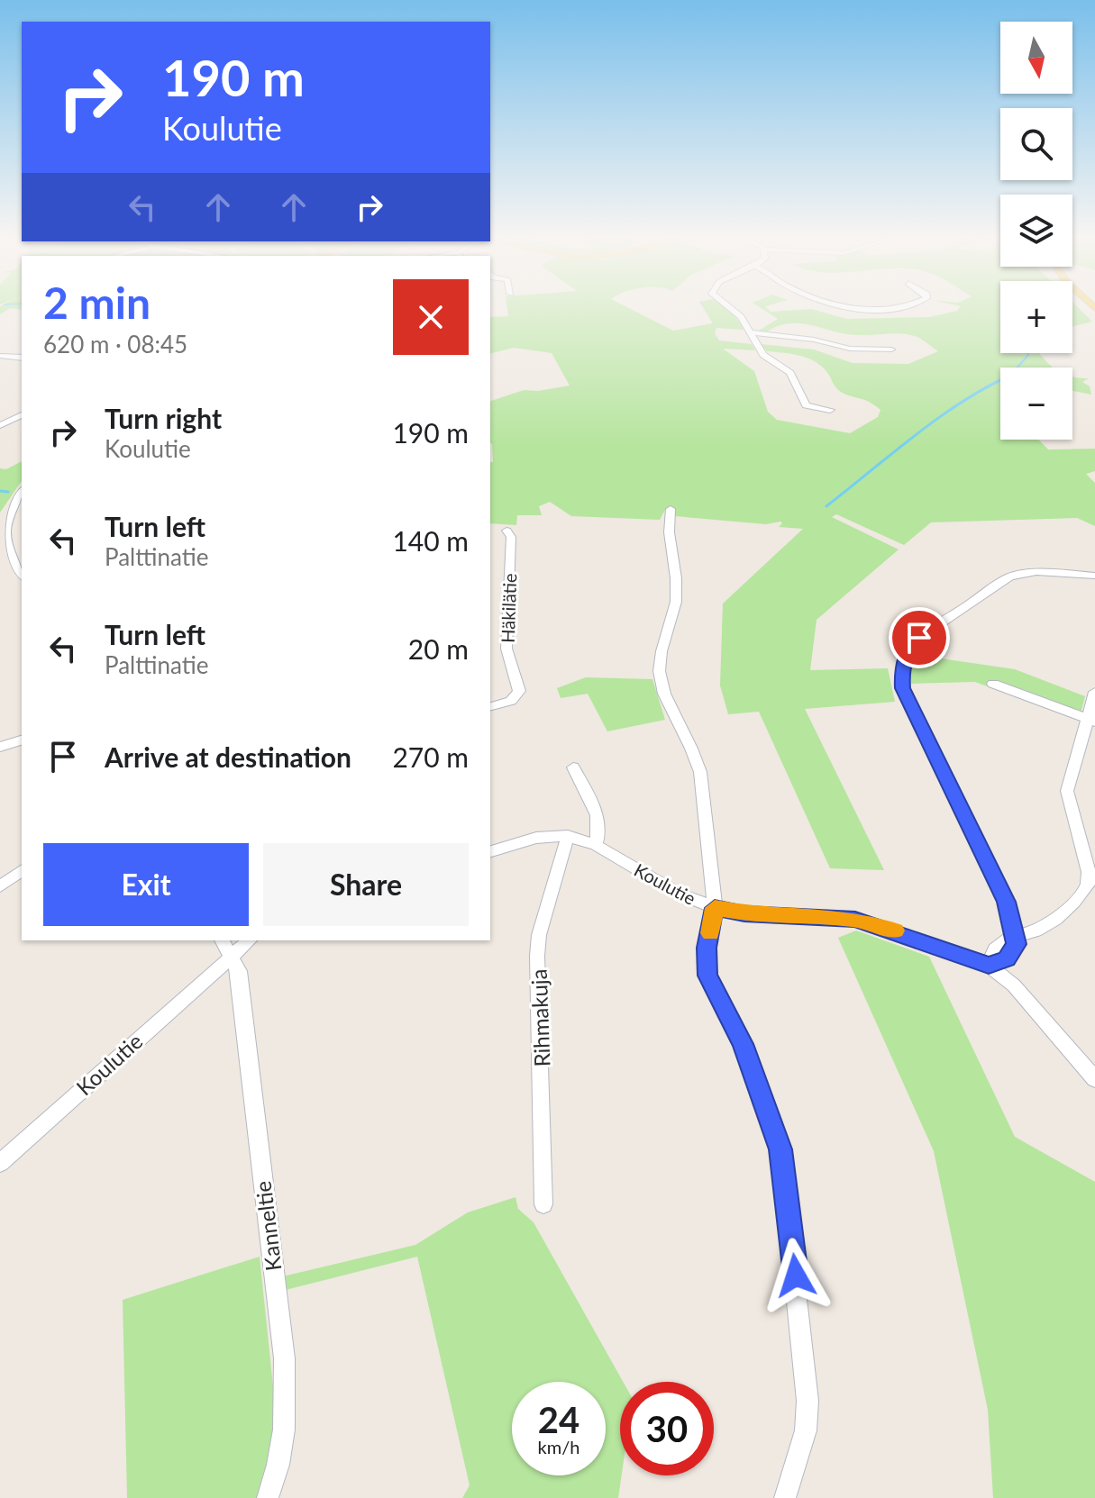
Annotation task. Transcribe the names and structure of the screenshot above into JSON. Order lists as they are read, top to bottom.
{
  "streets": {
    "street": [
      "Häkilätie",
      "Koulutie",
      "Rihmakuja",
      "Kanneltie"
    ]
  },
  "crossings": [
    ["Koulutie", "Rihmakuja"],
    ["Koulutie", "Kanneltie"]
  ],
  "north": "bottom",
  "page": {
    "map_buttons": ["+", "−"],
    "turn": ["190 m", "Koulutie"],
    "heading": ["2 min", "620 m · 08:45"],
    "list": [
      {
        "name": "Turn right",
        "note": "Koulutie",
        "value": "190 m"
      },
      {
        "name": "Turn left",
        "note": "Palttinatie",
        "value": "140 m"
      },
      {
        "name": "Turn left",
        "note": "Palttinatie",
        "value": "20 m"
      },
      {
        "name": "Arrive at destination",
        "value": "270 m"
      }
    ],
    "buttons": ["Exit", "Share"],
    "speed": "24 km/h",
    "limit": "30"
  }
}
